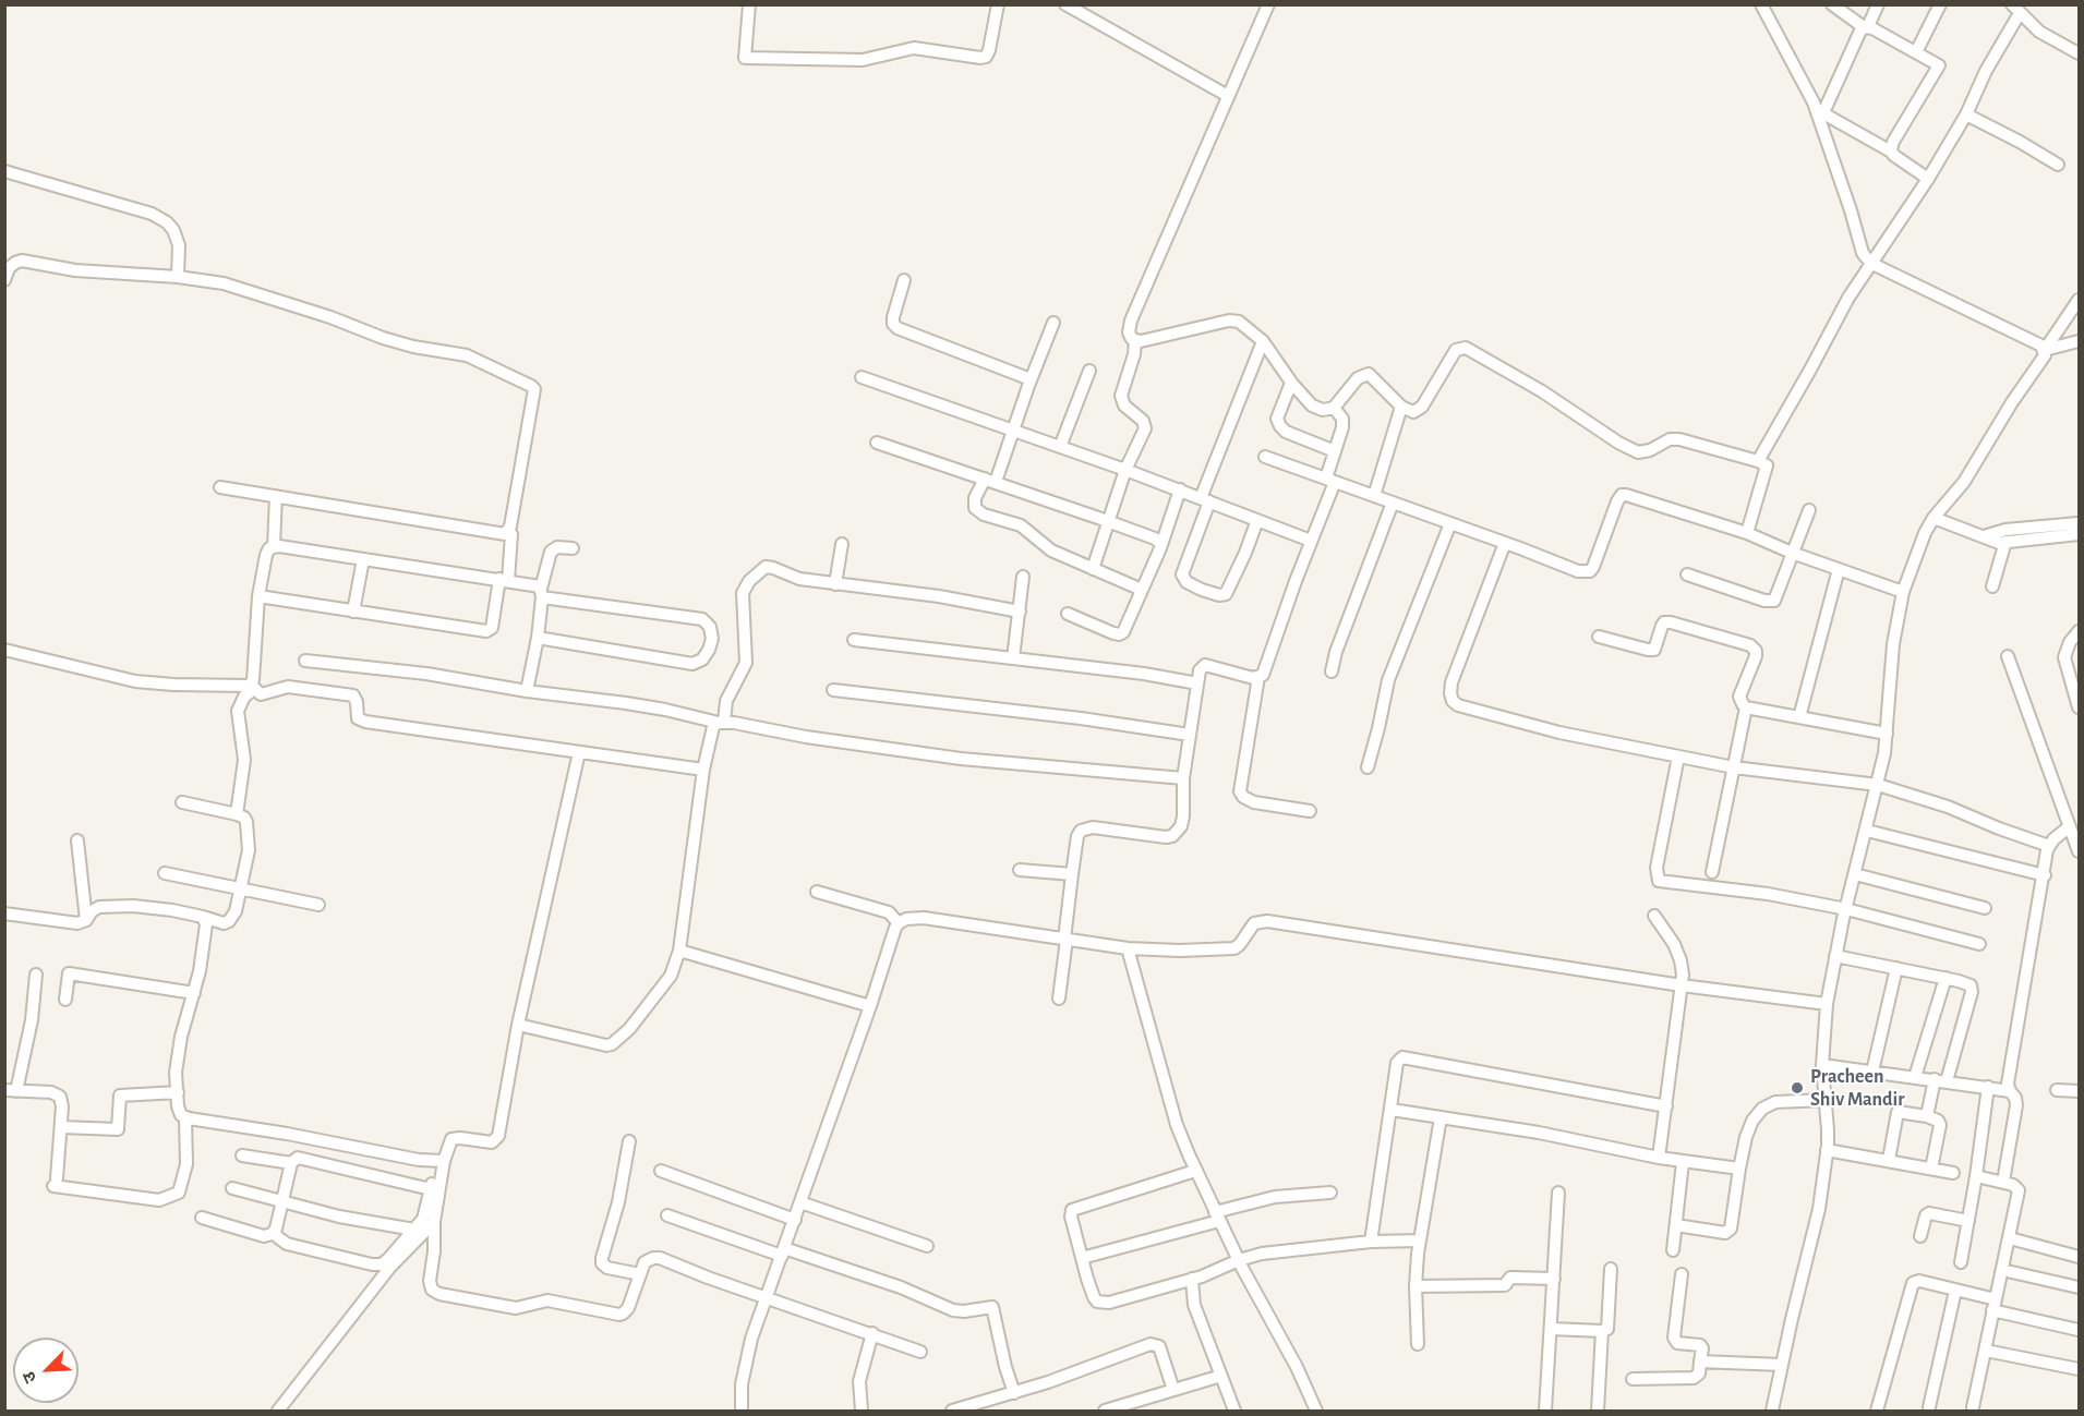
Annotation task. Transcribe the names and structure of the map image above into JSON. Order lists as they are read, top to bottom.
{
  "places": ["Pracheen Shiv Mandir"],
  "north": "bottom left"
}
